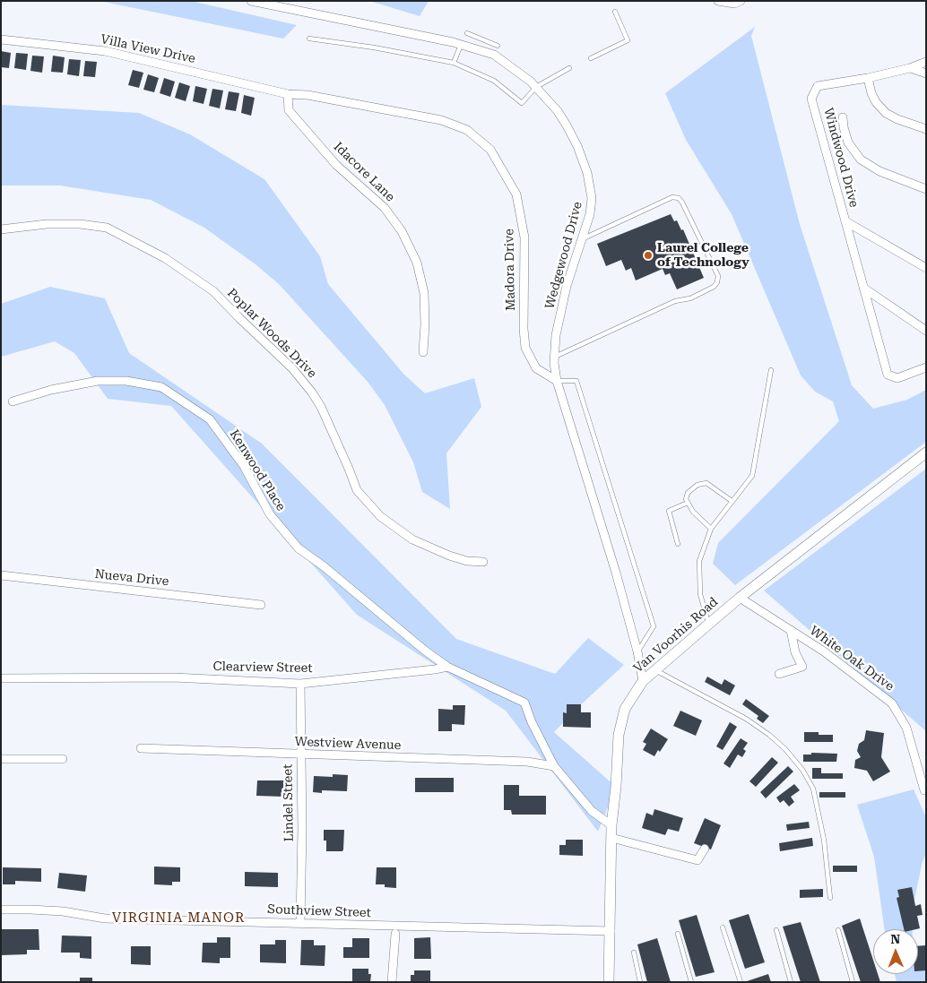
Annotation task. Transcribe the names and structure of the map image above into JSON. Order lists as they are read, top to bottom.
{
  "streets": {
    "street": [
      "Villa View Drive",
      "Windwood Drive",
      "Idacore Lane",
      "Wedgewood Drive",
      "Madora Drive",
      "Poplar Woods Drive",
      "Kenwood Place",
      "Nueva Drive",
      "Van Voorhis Road",
      "White Oak Drive",
      "Clearview Street",
      "Westview Avenue",
      "Lindel Street",
      "Southview Street"
    ]
  },
  "crossings": [
    ["Villa View Drive", "Idacore Lane"],
    ["Villa View Drive", "Madora Drive"],
    ["Idacore Lane", "Madora Drive"],
    ["Wedgewood Drive", "Madora Drive"],
    ["Wedgewood Drive", "Van Voorhis Road"],
    ["Kenwood Place", "Van Voorhis Road"],
    ["Kenwood Place", "Clearview Street"],
    ["Kenwood Place", "Westview Avenue"],
    ["Van Voorhis Road", "White Oak Drive"],
    ["Van Voorhis Road", "Southview Street"],
    ["Clearview Street", "Lindel Street"],
    ["Westview Avenue", "Lindel Street"],
    ["Lindel Street", "Southview Street"]
  ],
  "districts": ["VIRGINIA MANOR"],
  "places": ["Laurel College of Technology"],
  "north": "top"
}
